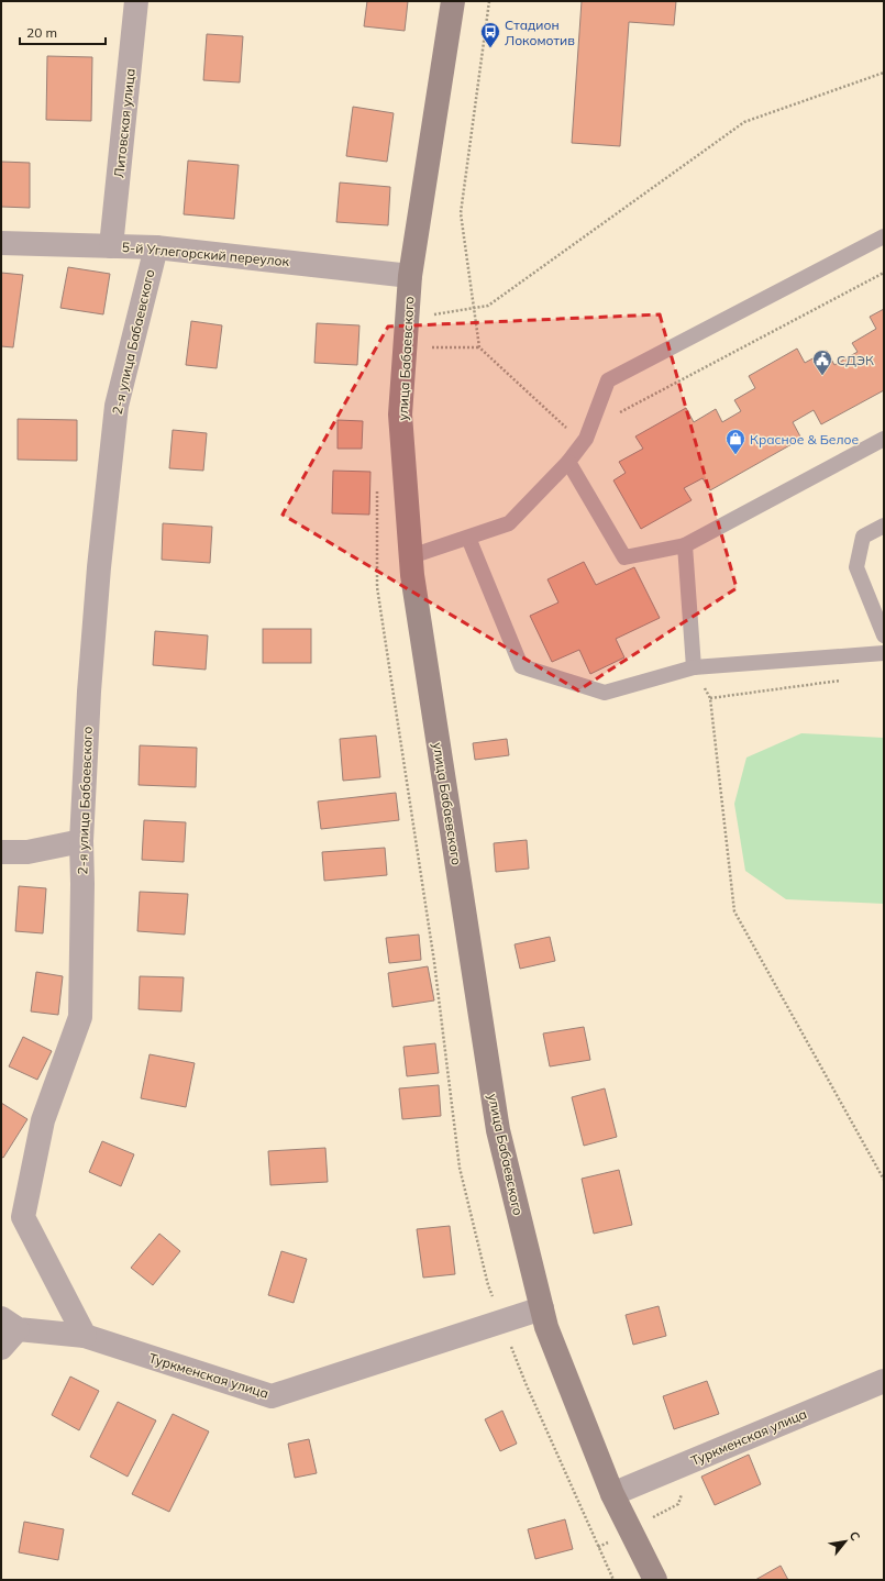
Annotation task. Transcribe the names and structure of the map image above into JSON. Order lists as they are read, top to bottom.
{
  "streets": {
    "main road": ["улица Бабаевского"],
    "street": [
      "Литовская улица",
      "5-й Углегорский переулок",
      "2-я улица Бабаевского",
      "Туркменская улица"
    ]
  },
  "crossings": [
    ["Литовская улица", "5-й Углегорский переулок"],
    ["5-й Углегорский переулок", "2-я улица Бабаевского"],
    ["5-й Углегорский переулок", "улица Бабаевского"],
    ["2-я улица Бабаевского", "Туркменская улица"],
    ["улица Бабаевского", "Туркменская улица"]
  ],
  "places": {
    "bus stop": ["Стадион Локомотив"],
    "public building": ["СДЭК"],
    "shop": ["Красное & Белое"]
  },
  "scale_bar": "20 m",
  "north": "top right"
}
